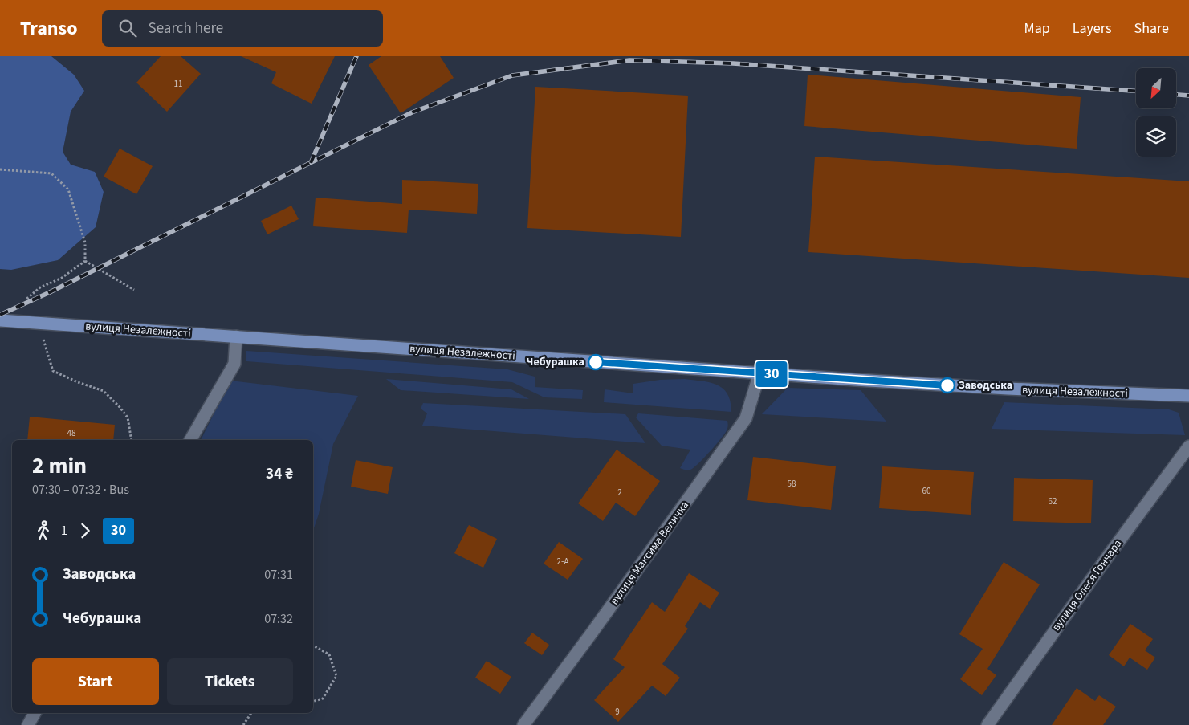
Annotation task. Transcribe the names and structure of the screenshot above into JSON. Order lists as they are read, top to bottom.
{
  "streets": {
    "main road": ["вулиця Незалежності"],
    "street": ["вулиця Максима Величка", "вулиця Олеся Гончара"]
  },
  "crossings": [
    ["вулиця Незалежності", "вулиця Максима Величка"]
  ],
  "places": ["Чебурашка", "Заводська"],
  "lines": ["bus line 30"],
  "house_numbers": [
    "11",
    "48",
    "58",
    "60",
    "2",
    "62",
    "2-А",
    "9"
  ],
  "north": "bottom left",
  "page": {
    "header": "Transo",
    "search": "Search here",
    "nav": ["Map", "Layers", "Share"],
    "on_map": "30",
    "heading": ["2 min", "07:30 – 07:32 · Bus", "34 ₴"],
    "legs": ["1", "30"],
    "list": [
      {
        "name": "Заводська",
        "value": "07:31"
      },
      {
        "name": "Чебурашка",
        "value": "07:32"
      }
    ],
    "buttons": ["Start", "Tickets"]
  }
}
